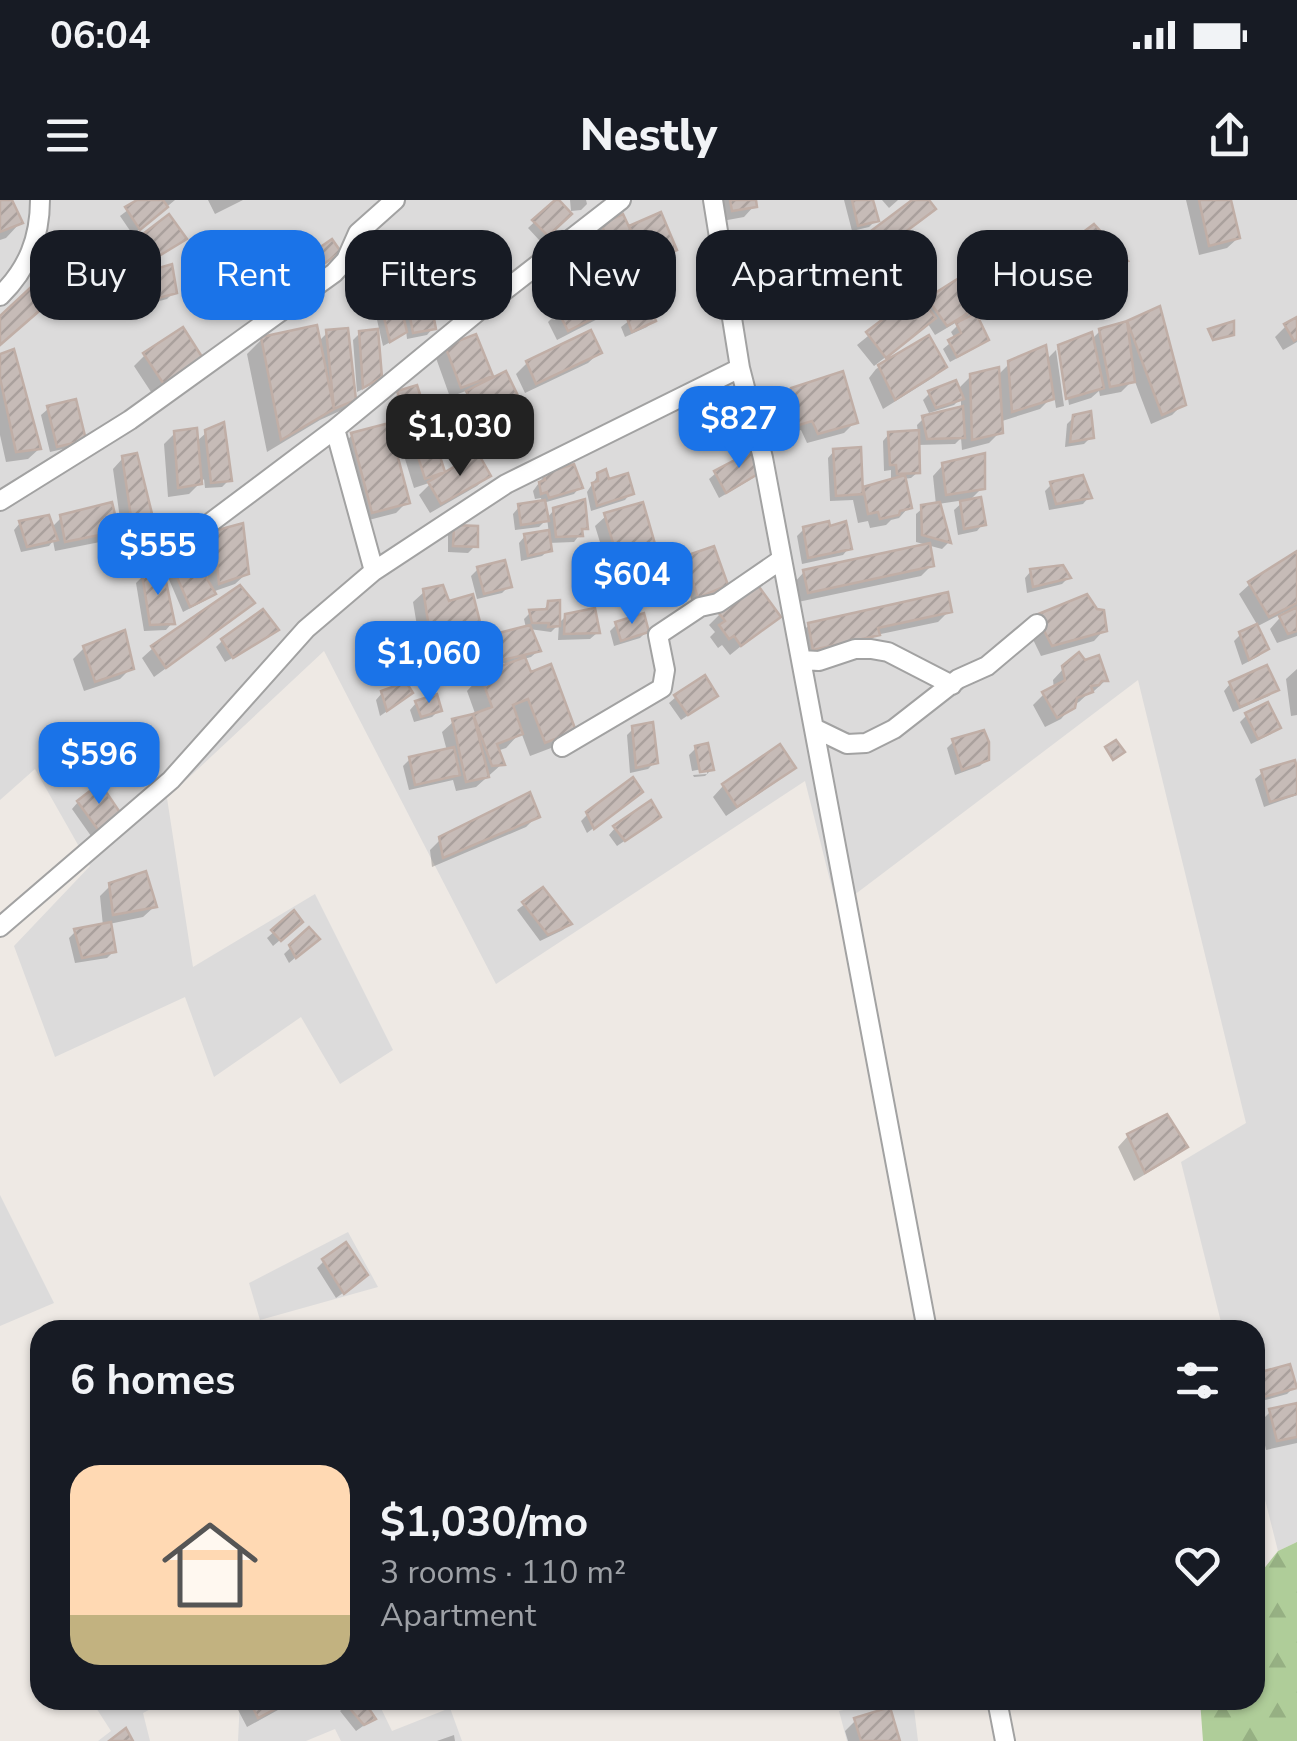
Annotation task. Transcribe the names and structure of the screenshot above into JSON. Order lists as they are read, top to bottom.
{
  "page": {
    "status": "06:04",
    "header": "Nestly",
    "chip": [
      "Buy",
      "Rent",
      "Filters",
      "New",
      "Apartment",
      "House"
    ],
    "price": [
      "$827",
      "$1,030",
      "$555",
      "$604",
      "$1,060",
      "$596"
    ],
    "heading": "6 homes",
    "list": [
      {
        "name": "$1,030/mo",
        "note": "3 rooms · 110 m² · Apartment"
      }
    ]
  }
}
